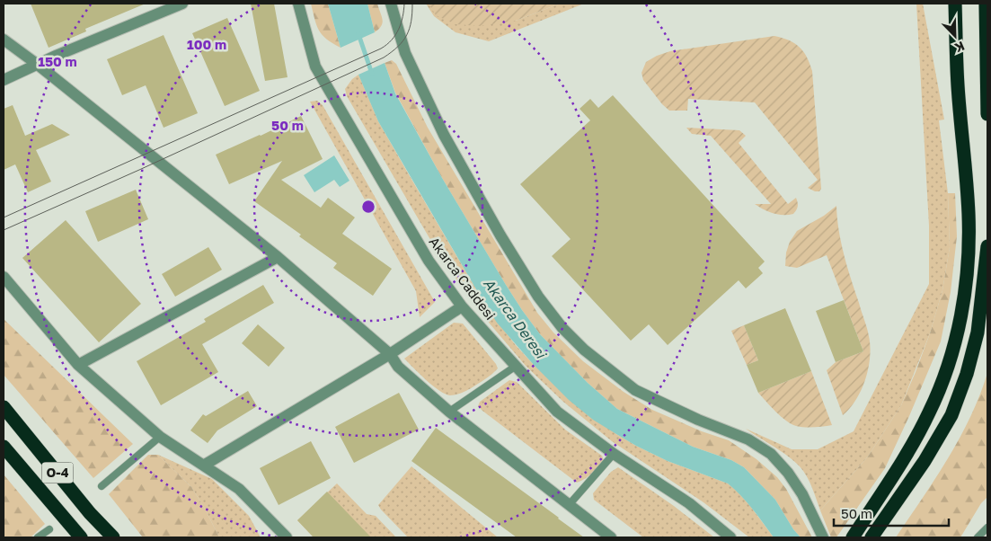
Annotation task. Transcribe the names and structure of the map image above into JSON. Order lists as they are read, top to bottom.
{
  "streets": {
    "highway": ["O-4"],
    "street": ["Akarca Caddesi"]
  },
  "water": ["Akarca Deresi"],
  "scale_bar": "50 m",
  "north": "bottom right",
  "rings": ["100 m", "150 m", "50 m"]
}
